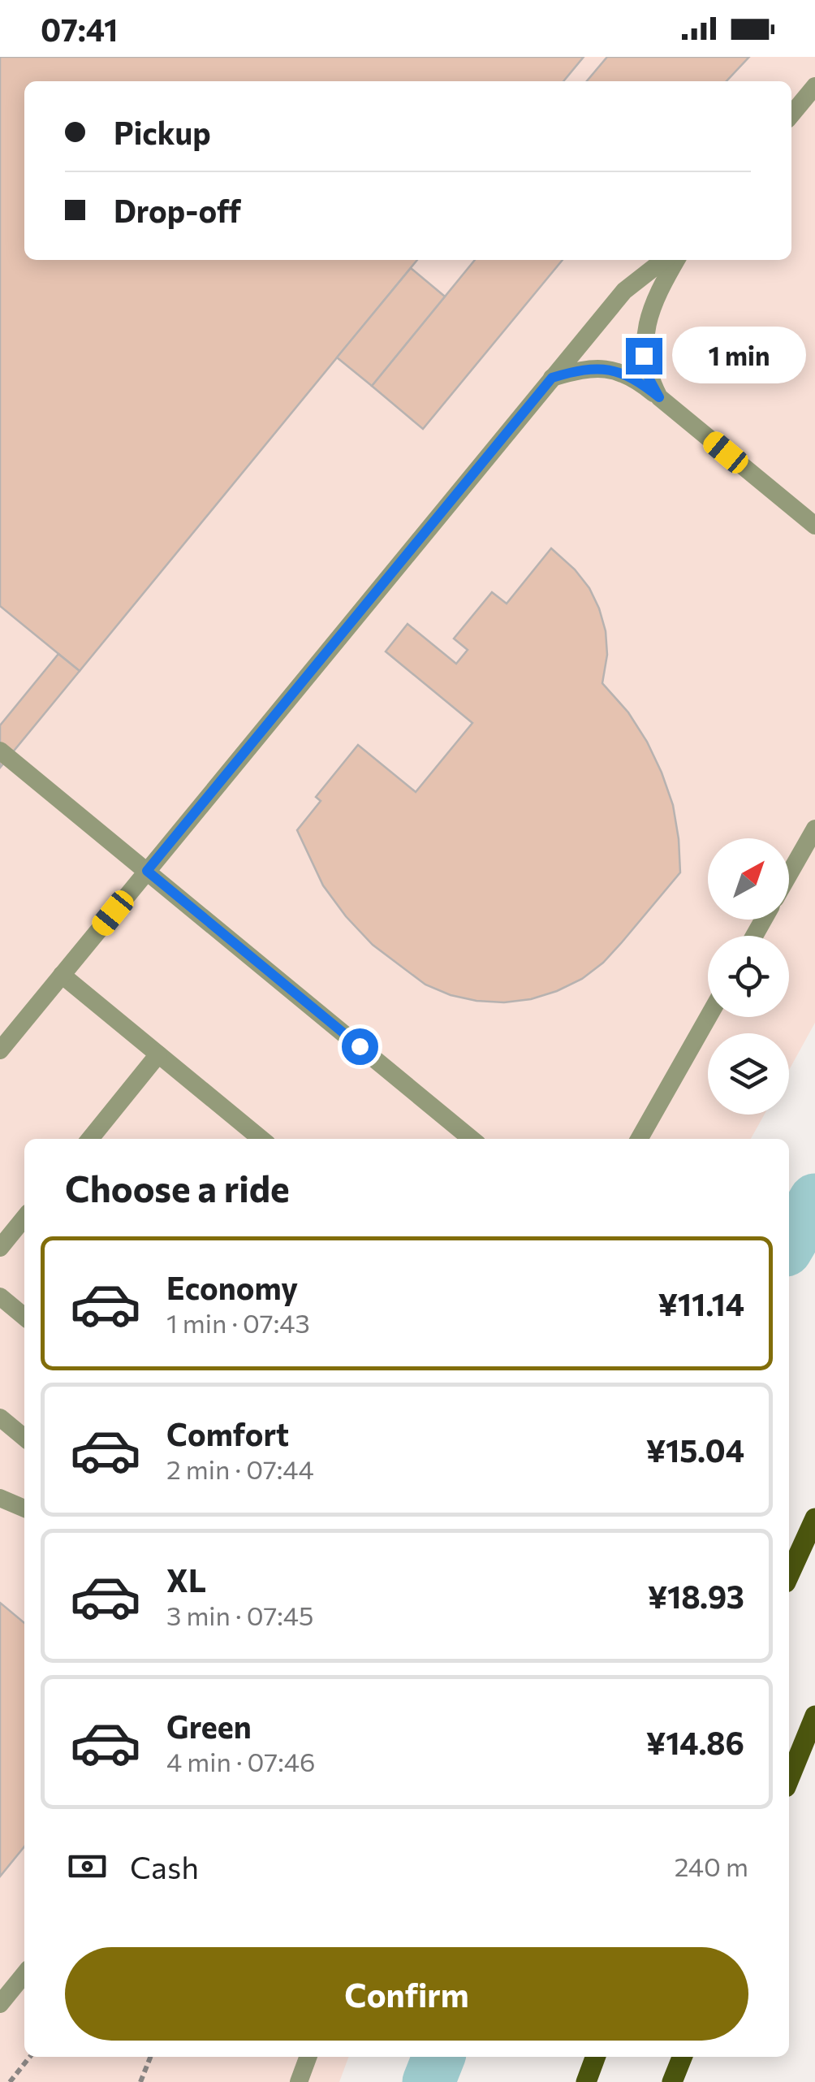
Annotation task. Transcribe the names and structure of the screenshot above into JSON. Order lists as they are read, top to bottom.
{
  "north": "top right",
  "page": {
    "status": "07:41",
    "banner": ["Pickup", "Drop-off"],
    "bubble": "1 min",
    "heading": "Choose a ride",
    "list": [
      {
        "name": "Economy",
        "note": "1 min · 07:43",
        "value": "¥11.14"
      },
      {
        "name": "Comfort",
        "note": "2 min · 07:44",
        "value": "¥15.04"
      },
      {
        "name": "XL",
        "note": "3 min · 07:45",
        "value": "¥18.93"
      },
      {
        "name": "Green",
        "note": "4 min · 07:46",
        "value": "¥14.86"
      }
    ],
    "pay": ["Cash", "240 m"],
    "buttons": "Confirm"
  }
}
